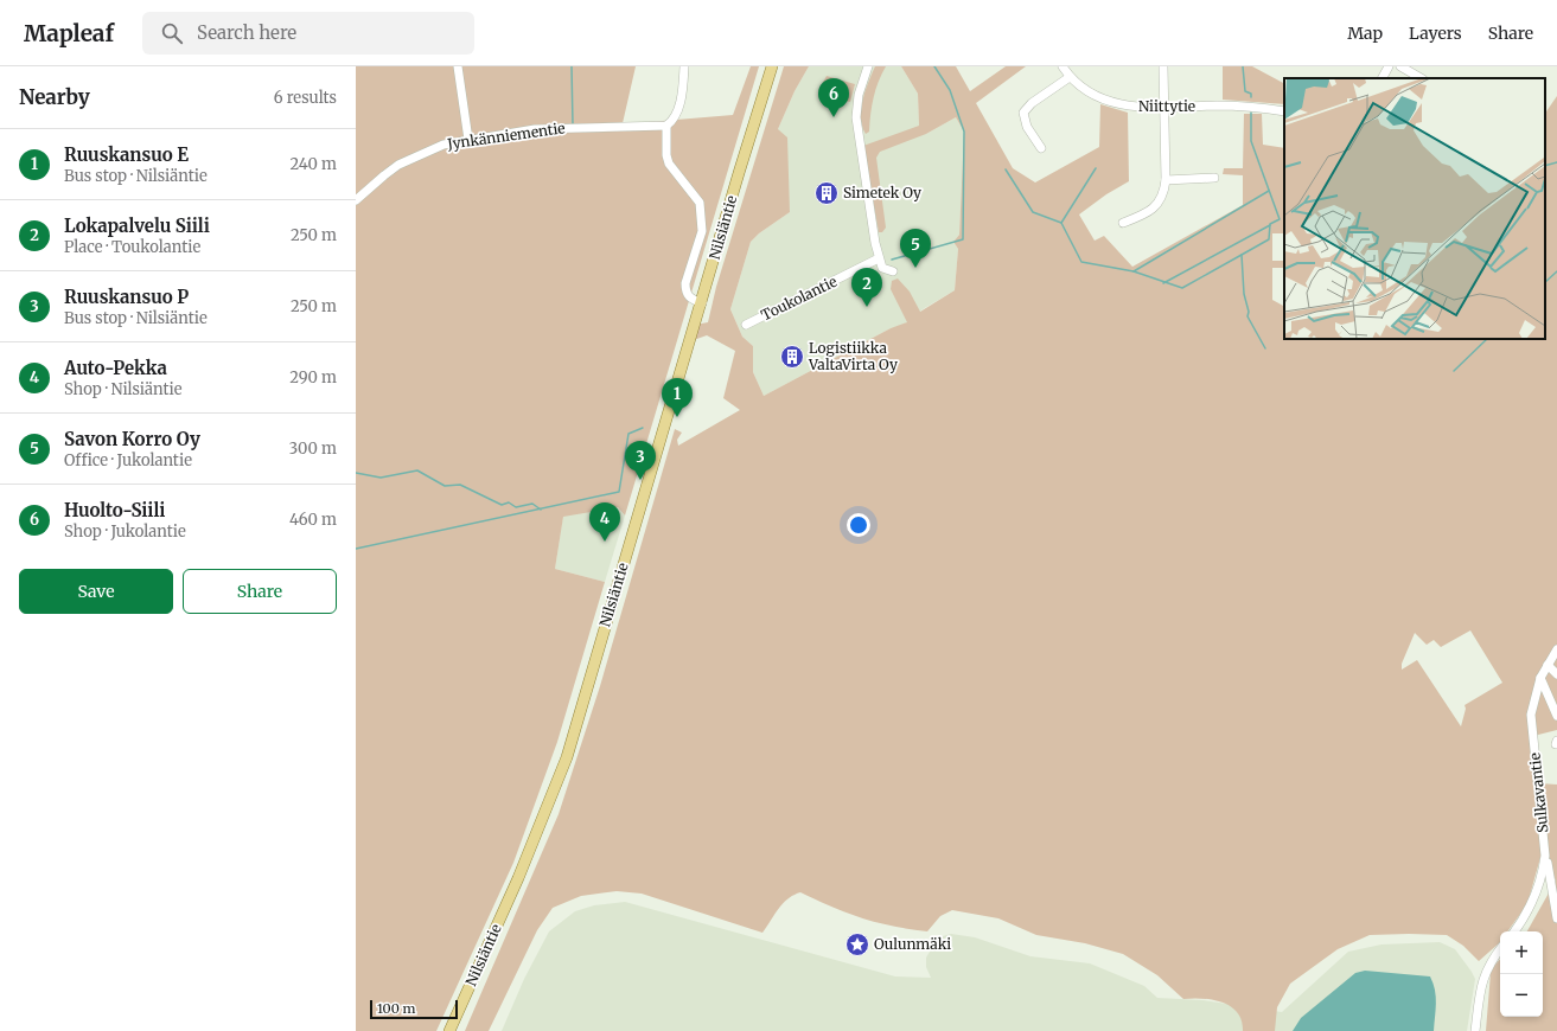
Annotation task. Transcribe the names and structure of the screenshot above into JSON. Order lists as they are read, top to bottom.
{
  "streets": {
    "main road": ["Nilsiäntie"],
    "street": [
      "Niittytie",
      "Jynkänniementie",
      "Toukolantie",
      "Sulkavantie"
    ]
  },
  "places": {
    "building": ["Simetek Oy", "Logistiikka ValtaVirta Oy"],
    "place": ["Oulunmäki"]
  },
  "scale_bar": "100 m",
  "page": {
    "header": "Mapleaf",
    "search": "Search here",
    "nav": ["Map", "Layers", "Share"],
    "heading": ["Nearby", "6 results"],
    "pins": [
      "6",
      "5",
      "2",
      "1",
      "3",
      "4"
    ],
    "list": [
      {
        "mark": "1",
        "name": "Ruuskansuo E",
        "note": "Bus stop · Nilsiäntie",
        "value": "240 m"
      },
      {
        "mark": "2",
        "name": "Lokapalvelu Siili",
        "note": "Place · Toukolantie",
        "value": "250 m"
      },
      {
        "mark": "3",
        "name": "Ruuskansuo P",
        "note": "Bus stop · Nilsiäntie",
        "value": "250 m"
      },
      {
        "mark": "4",
        "name": "Auto-Pekka",
        "note": "Shop · Nilsiäntie",
        "value": "290 m"
      },
      {
        "mark": "5",
        "name": "Savon Korro Oy",
        "note": "Office · Jukolantie",
        "value": "300 m"
      },
      {
        "mark": "6",
        "name": "Huolto-Siili",
        "note": "Shop · Jukolantie",
        "value": "460 m"
      }
    ],
    "buttons": ["Save", "Share"],
    "map_buttons": ["+", "−"],
    "scale": "100 m"
  }
}
